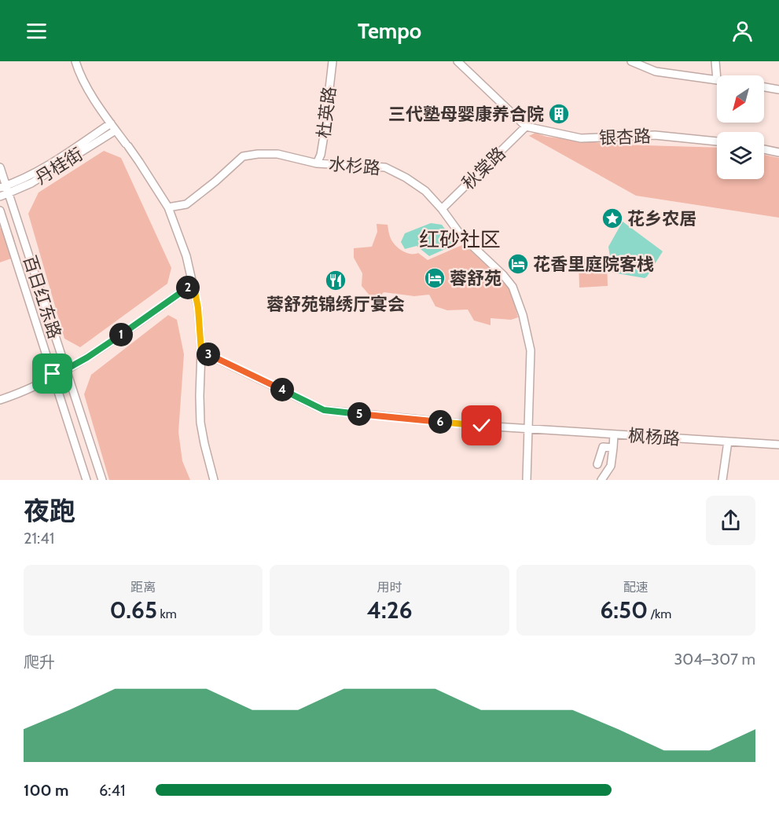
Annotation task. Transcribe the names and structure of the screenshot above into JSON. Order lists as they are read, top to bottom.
{
  "streets": {
    "street": [
      "杜英路",
      "银杏路",
      "丹桂街",
      "水杉路",
      "秋棠路",
      "百日红东路",
      "枫杨路"
    ]
  },
  "crossings": [
    ["杜英路", "水杉路"],
    ["银杏路", "秋棠路"],
    ["丹桂街", "百日红东路"],
    ["水杉路", "秋棠路"],
    ["水杉路", "枫杨路"]
  ],
  "districts": ["红砂社区"],
  "places": {
    "building": ["三代塾母婴康养合院"],
    "place": ["花乡农居"],
    "hotel": ["花香里庭院客栈", "蓉舒苑"],
    "restaurant": ["蓉舒苑锦绣厅宴会"]
  },
  "north": "bottom left",
  "page": {
    "header": "Tempo",
    "pins": [
      "2",
      "1",
      "3",
      "4",
      "5",
      "6"
    ],
    "heading": ["夜跑", "21:41"],
    "stats": [
      ["距离", "0.65 km"],
      ["用时", "4:26"],
      ["配速", "6:50 /km"]
    ],
    "chart": ["爬升", "304–307 m"],
    "list": [
      {
        "name": "100 m",
        "note": "6:41"
      }
    ]
  }
}
